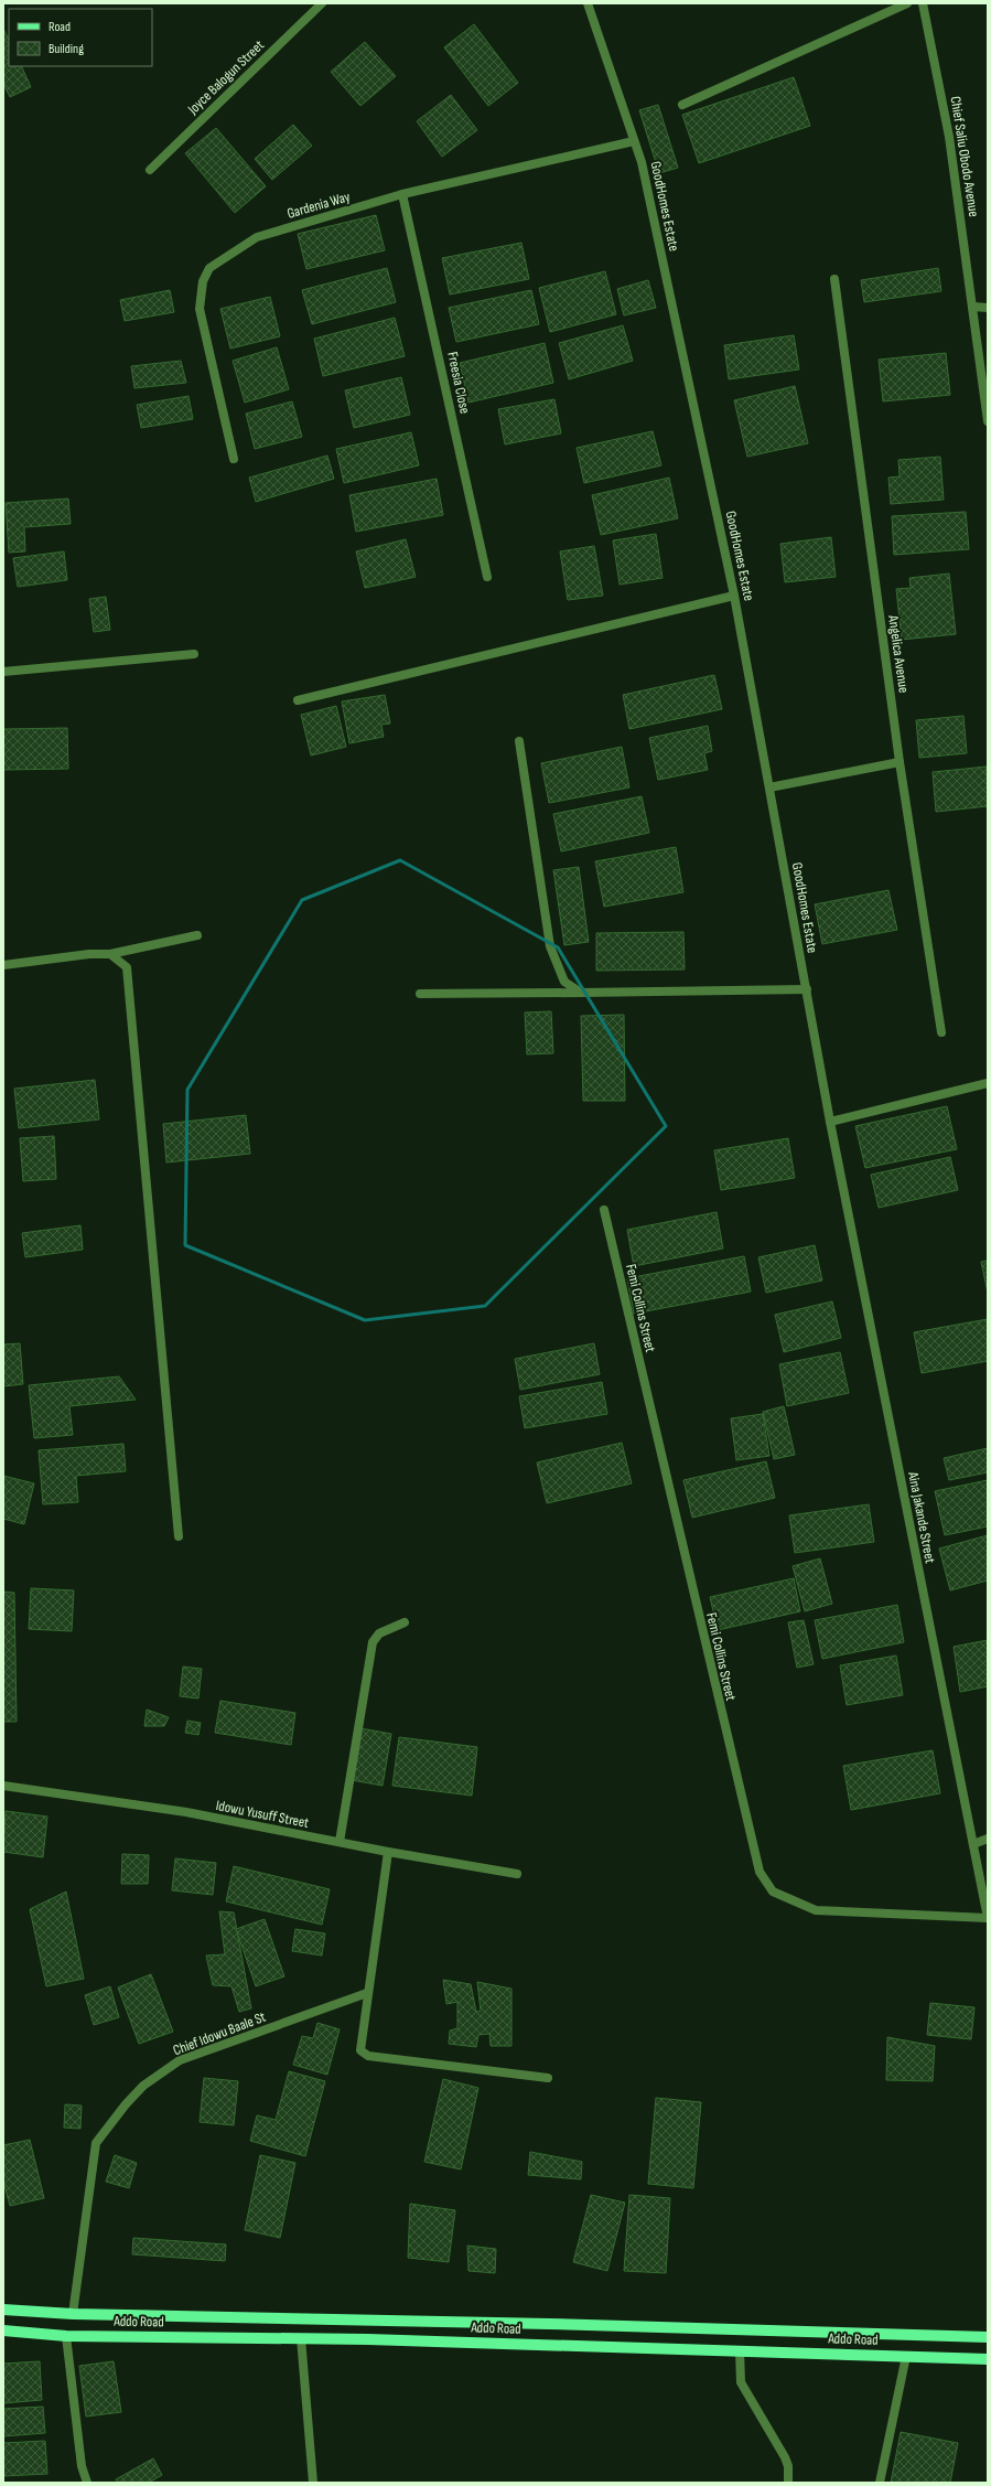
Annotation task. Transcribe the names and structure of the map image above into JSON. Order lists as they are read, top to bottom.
{
  "streets": {
    "main road": ["Addo Road"],
    "street": [
      "Joyce Balogun Street",
      "Chief Saliu Obodo Avenue",
      "Gardenia Way",
      "GoodHomes Estate",
      "Freesia Close",
      "Angelica Avenue",
      "Femi Collins Street",
      "Aina Jakande Street",
      "Idowu Yusuff Street",
      "Chief Idowu Baale St"
    ]
  },
  "crossings": [
    ["Gardenia Way", "GoodHomes Estate"],
    ["Gardenia Way", "Freesia Close"],
    ["GoodHomes Estate", "Aina Jakande Street"],
    ["Femi Collins Street", "Aina Jakande Street"],
    ["Chief Idowu Baale St", "Addo Road"]
  ],
  "legend": ["Road", "Building"]
}
